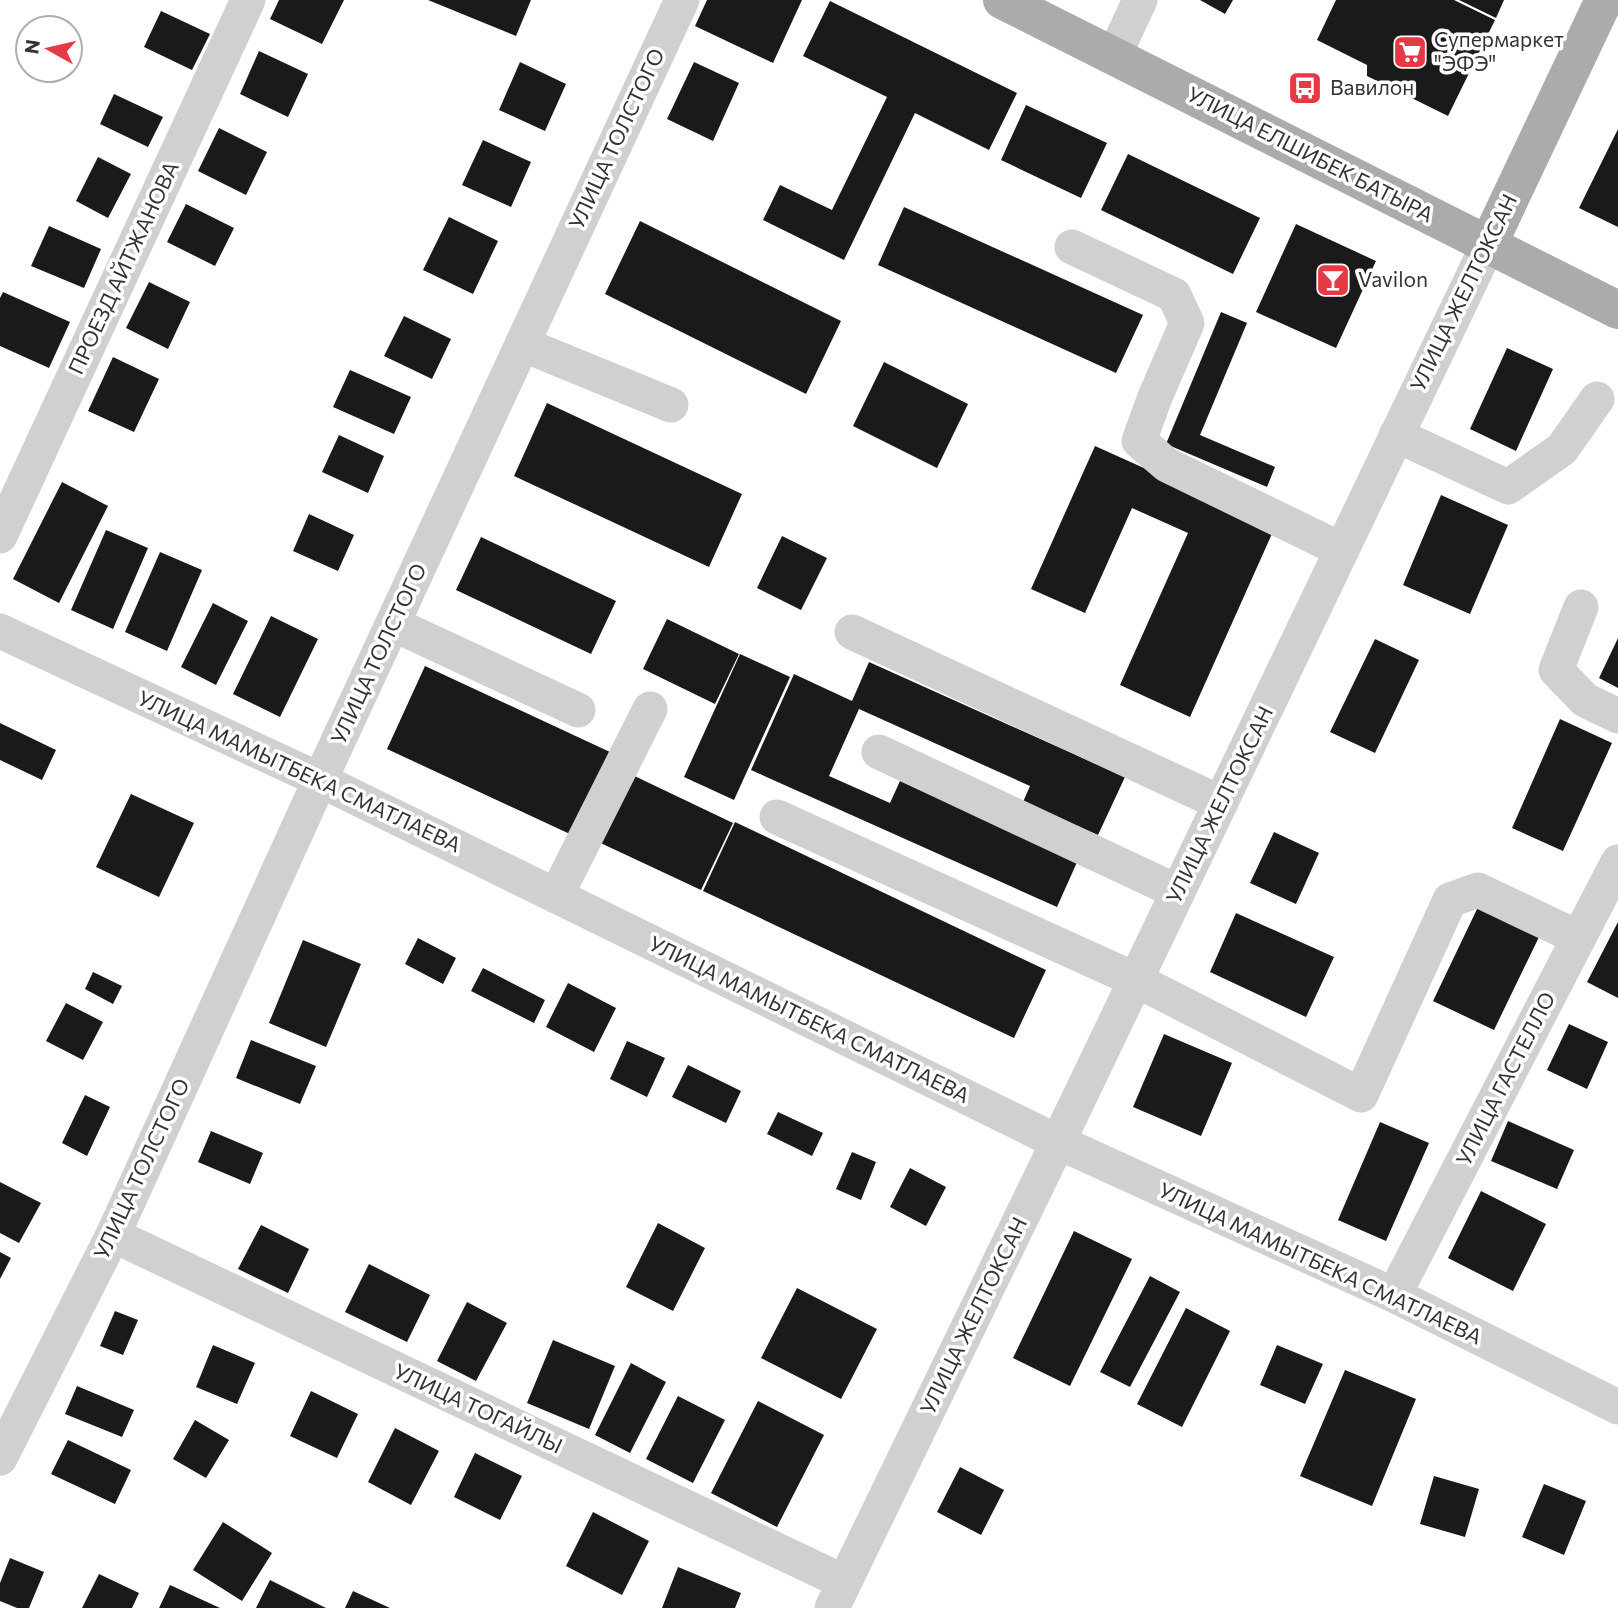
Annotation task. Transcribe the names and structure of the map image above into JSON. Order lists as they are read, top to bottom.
{
  "streets": {
    "main road": ["УЛИЦА ЕЛШИБЕК БАТЫРА", "УЛИЦА ЖЕЛТОКСАН"],
    "street": [
      "УЛИЦА ТОЛСТОГО",
      "ПРОЕЗД АЙТЖАНОВА",
      "УЛИЦА МАМЫТБЕКА СМАТЛАЕВА",
      "УЛИЦА ГАСТЕЛЛО",
      "УЛИЦА ТОГАЙЛЫ"
    ]
  },
  "crossings": [
    ["УЛИЦА ТОЛСТОГО", "УЛИЦА МАМЫТБЕКА СМАТЛАЕВА"],
    ["УЛИЦА ТОЛСТОГО", "УЛИЦА ТОГАЙЛЫ"],
    ["УЛИЦА ЕЛШИБЕК БАТЫРА", "УЛИЦА ЖЕЛТОКСАН"],
    ["УЛИЦА ЖЕЛТОКСАН", "УЛИЦА МАМЫТБЕКА СМАТЛАЕВА"],
    ["УЛИЦА ЖЕЛТОКСАН", "УЛИЦА ТОГАЙЛЫ"],
    ["УЛИЦА МАМЫТБЕКА СМАТЛАЕВА", "УЛИЦА ГАСТЕЛЛО"]
  ],
  "places": {
    "supermarket": ["Супермаркет \"ЭФЭ\""],
    "bus stop": ["Вавилон"],
    "bar": ["Vavilon"]
  },
  "north": "left"
}
